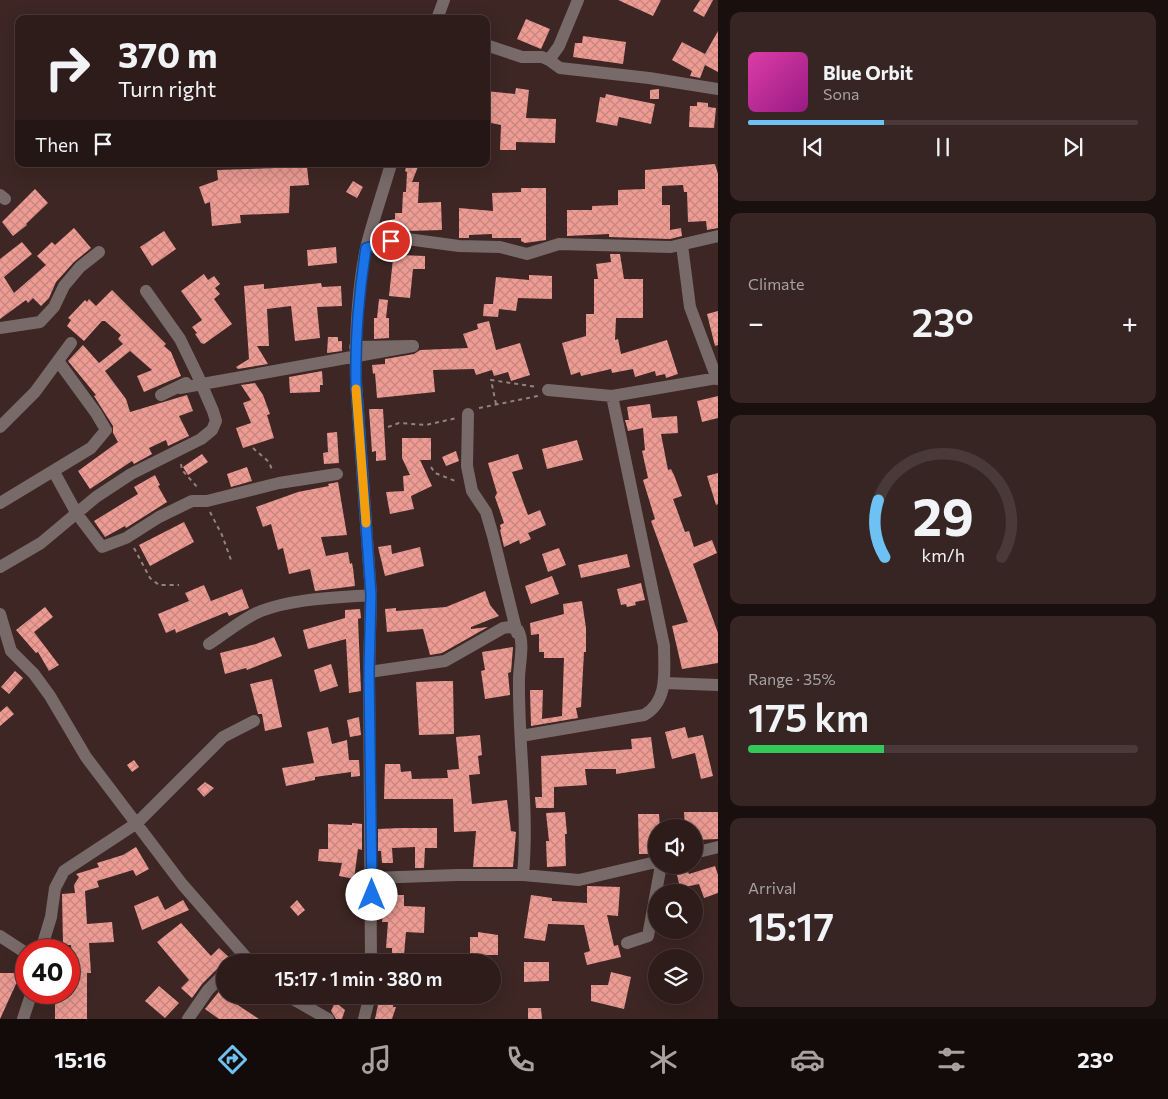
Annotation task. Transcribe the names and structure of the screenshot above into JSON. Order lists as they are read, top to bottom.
{
  "page": {
    "turn": ["370 m", "Turn right"],
    "song": ["Blue Orbit", "Sona"],
    "then": "Then",
    "tile": [
      "Climate",
      ["Range · 35%", "175 km"],
      ["Arrival", "15:17"]
    ],
    "heat": ["−", "23°", "+"],
    "limit": "40",
    "trip": "15:17 · 1 min · 380 m",
    "tabs": ["15:16", "23°"],
    "gauge": ["29", "km/h"]
  }
}
